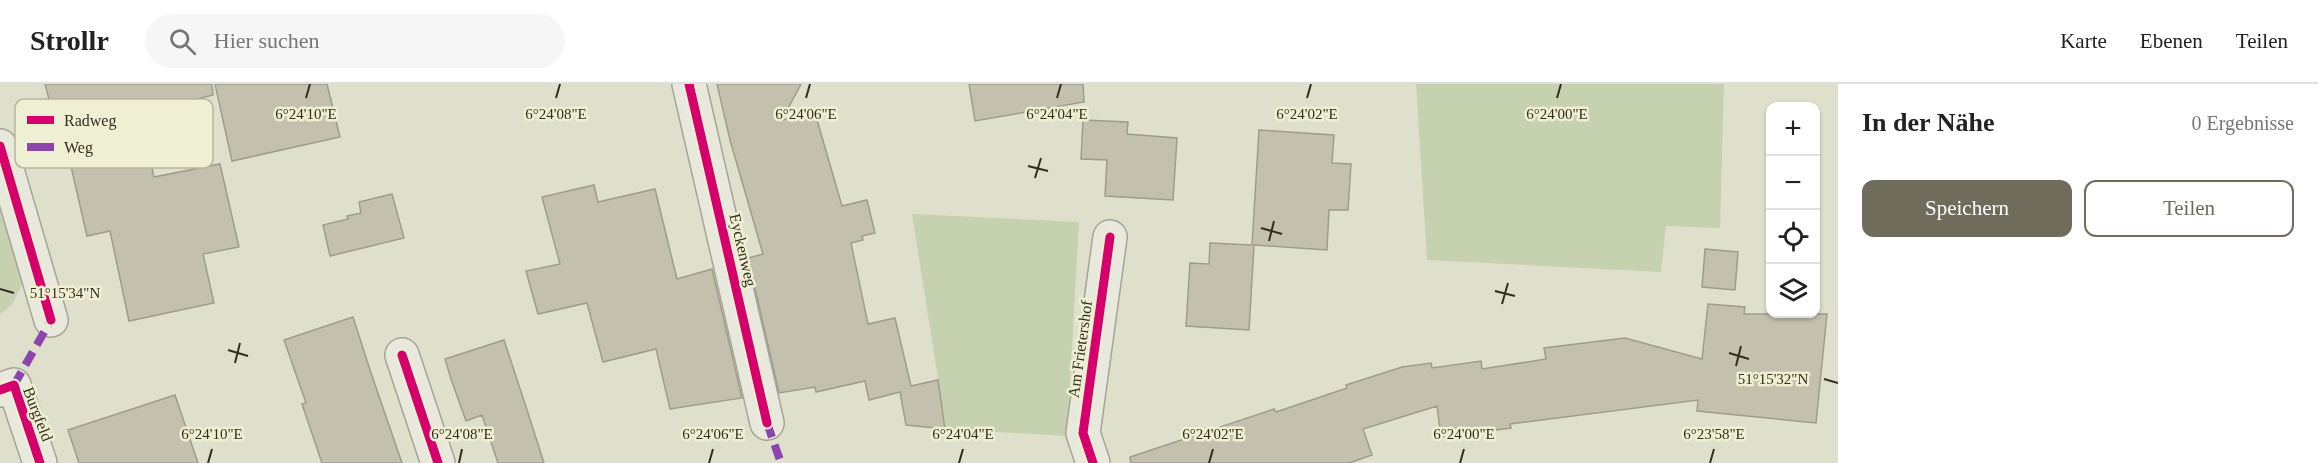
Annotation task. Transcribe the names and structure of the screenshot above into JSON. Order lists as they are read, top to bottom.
{
  "streets": {
    "street": ["Eyckenweg", "Am Frietershof", "Burgfeld"]
  },
  "legend": ["Radweg", "Weg"],
  "page": {
    "header": "Strollr",
    "search": "Hier suchen",
    "nav": ["Karte", "Ebenen", "Teilen"],
    "heading": ["In der Nähe", "0 Ergebnisse"],
    "map_buttons": ["+", "−"],
    "buttons": ["Speichern", "Teilen"]
  },
  "coordinates": [
    "6°24'10\"E",
    "6°24'08\"E",
    "6°24'06\"E",
    "6°24'04\"E",
    "6°24'02\"E",
    "6°24'00\"E",
    "51°15'34\"N",
    "51°15'32\"N",
    "6°23'58\"E"
  ]
}
